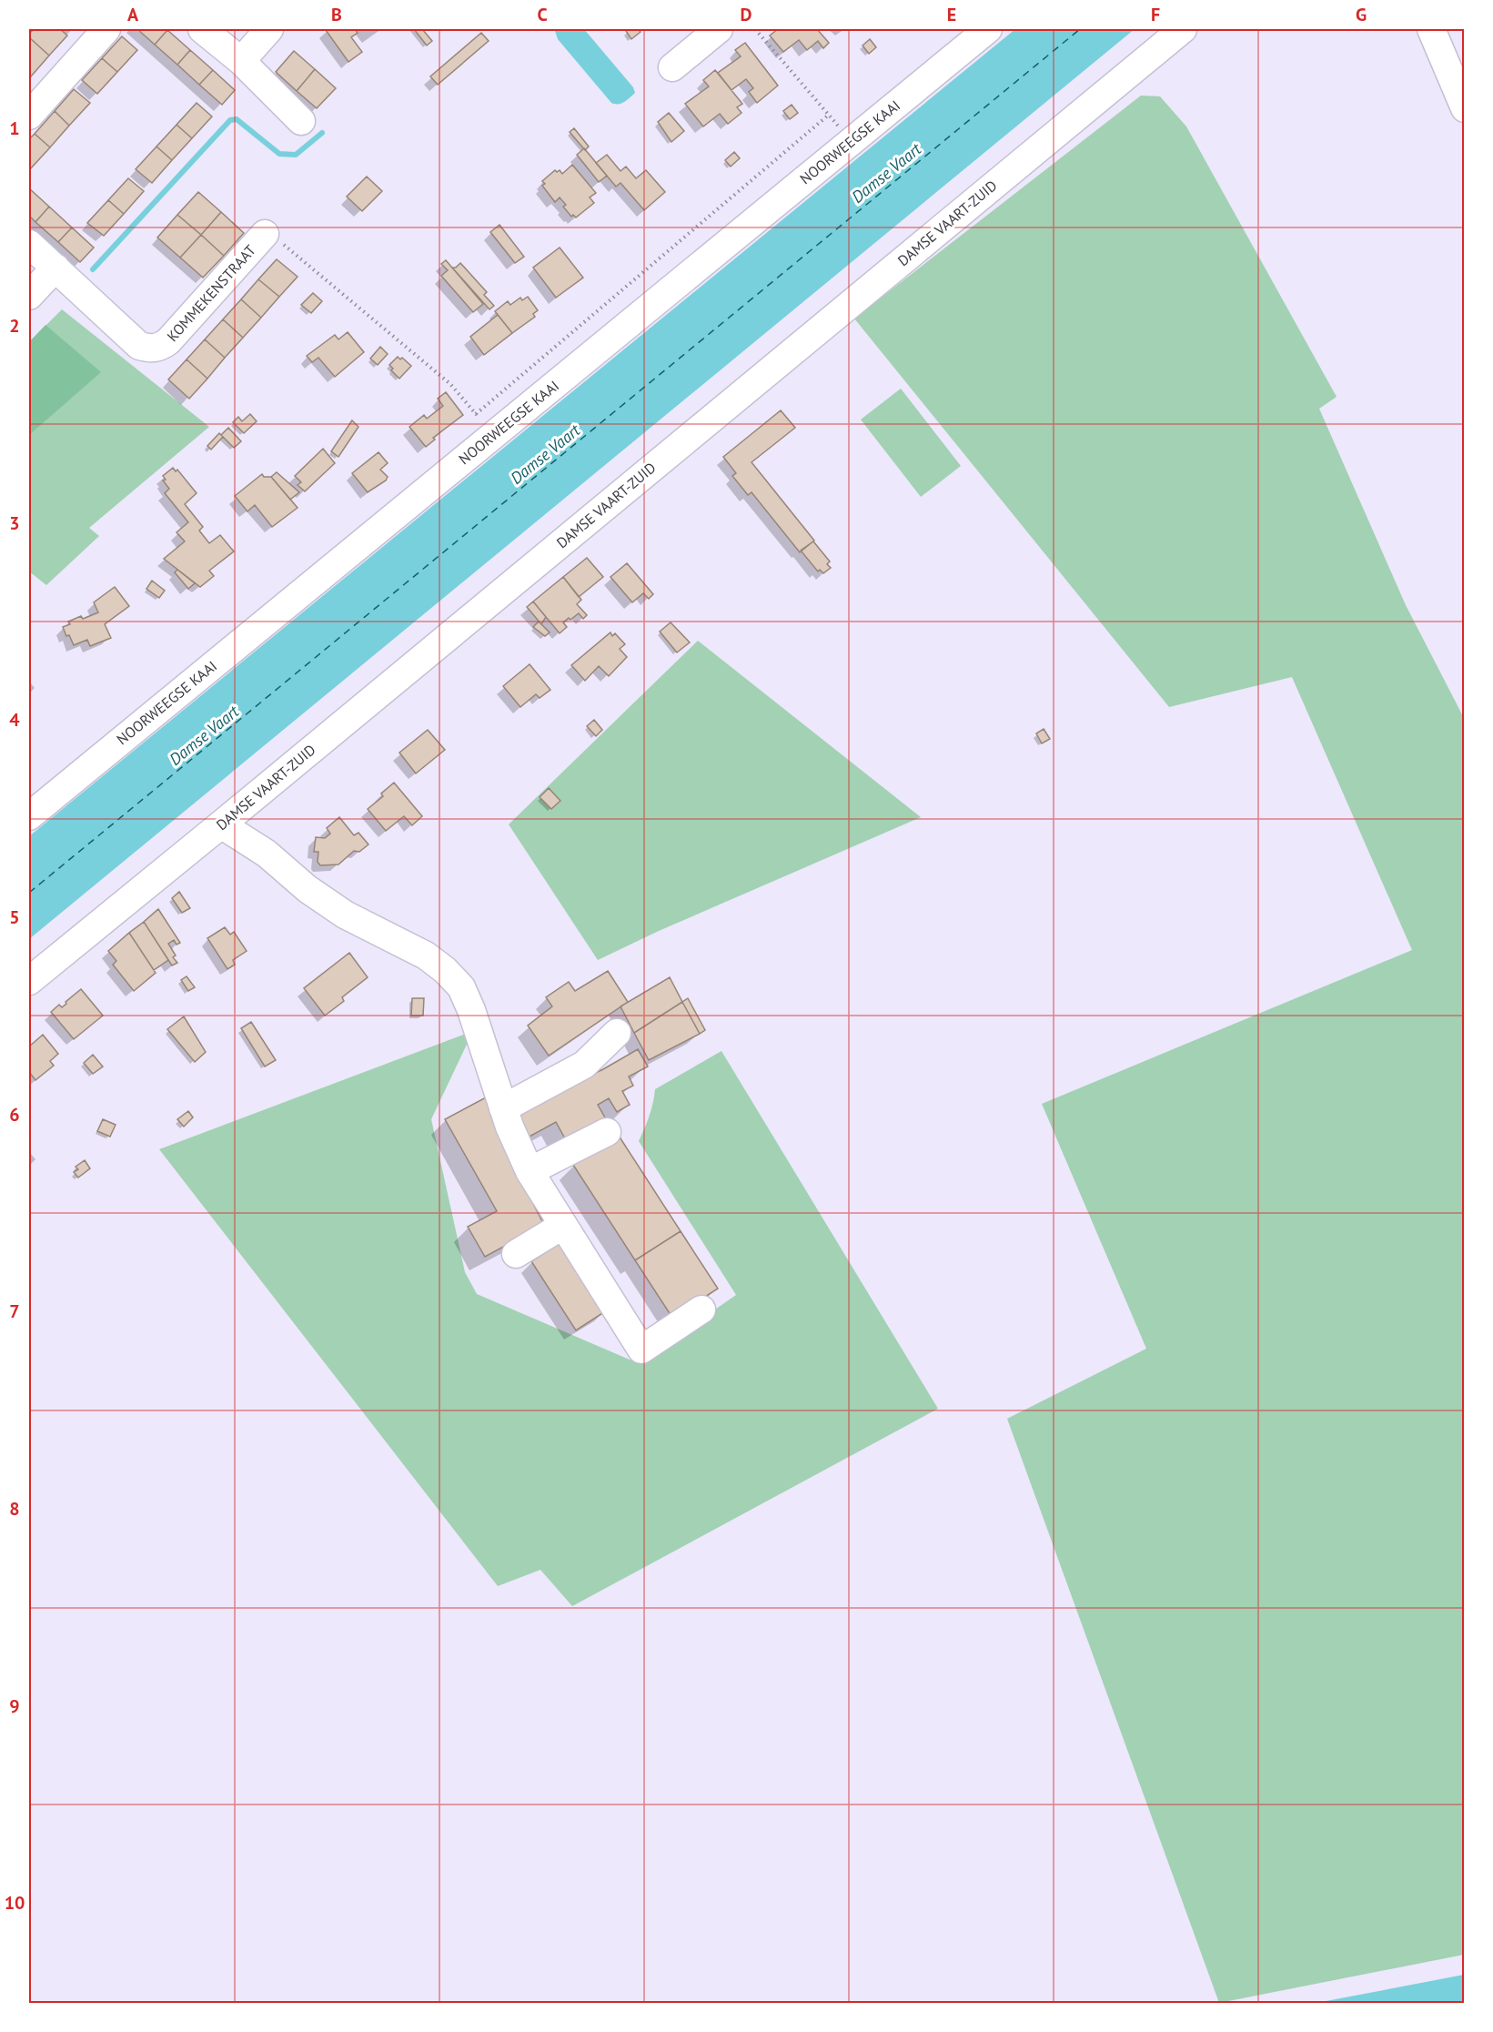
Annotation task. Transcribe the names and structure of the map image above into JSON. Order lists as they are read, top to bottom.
{
  "streets": {
    "street": ["NOORWEEGSE KAAI", "DAMSE VAART-ZUID", "KOMMEKENSTRAAT"]
  },
  "water": ["Damse Vaart"],
  "grid": {
    "columns": [
      "A",
      "B",
      "C",
      "D",
      "E",
      "F",
      "G"
    ],
    "rows": [
      "1",
      "2",
      "3",
      "4",
      "5",
      "6",
      "7",
      "8",
      "9",
      "10"
    ]
  }
}
